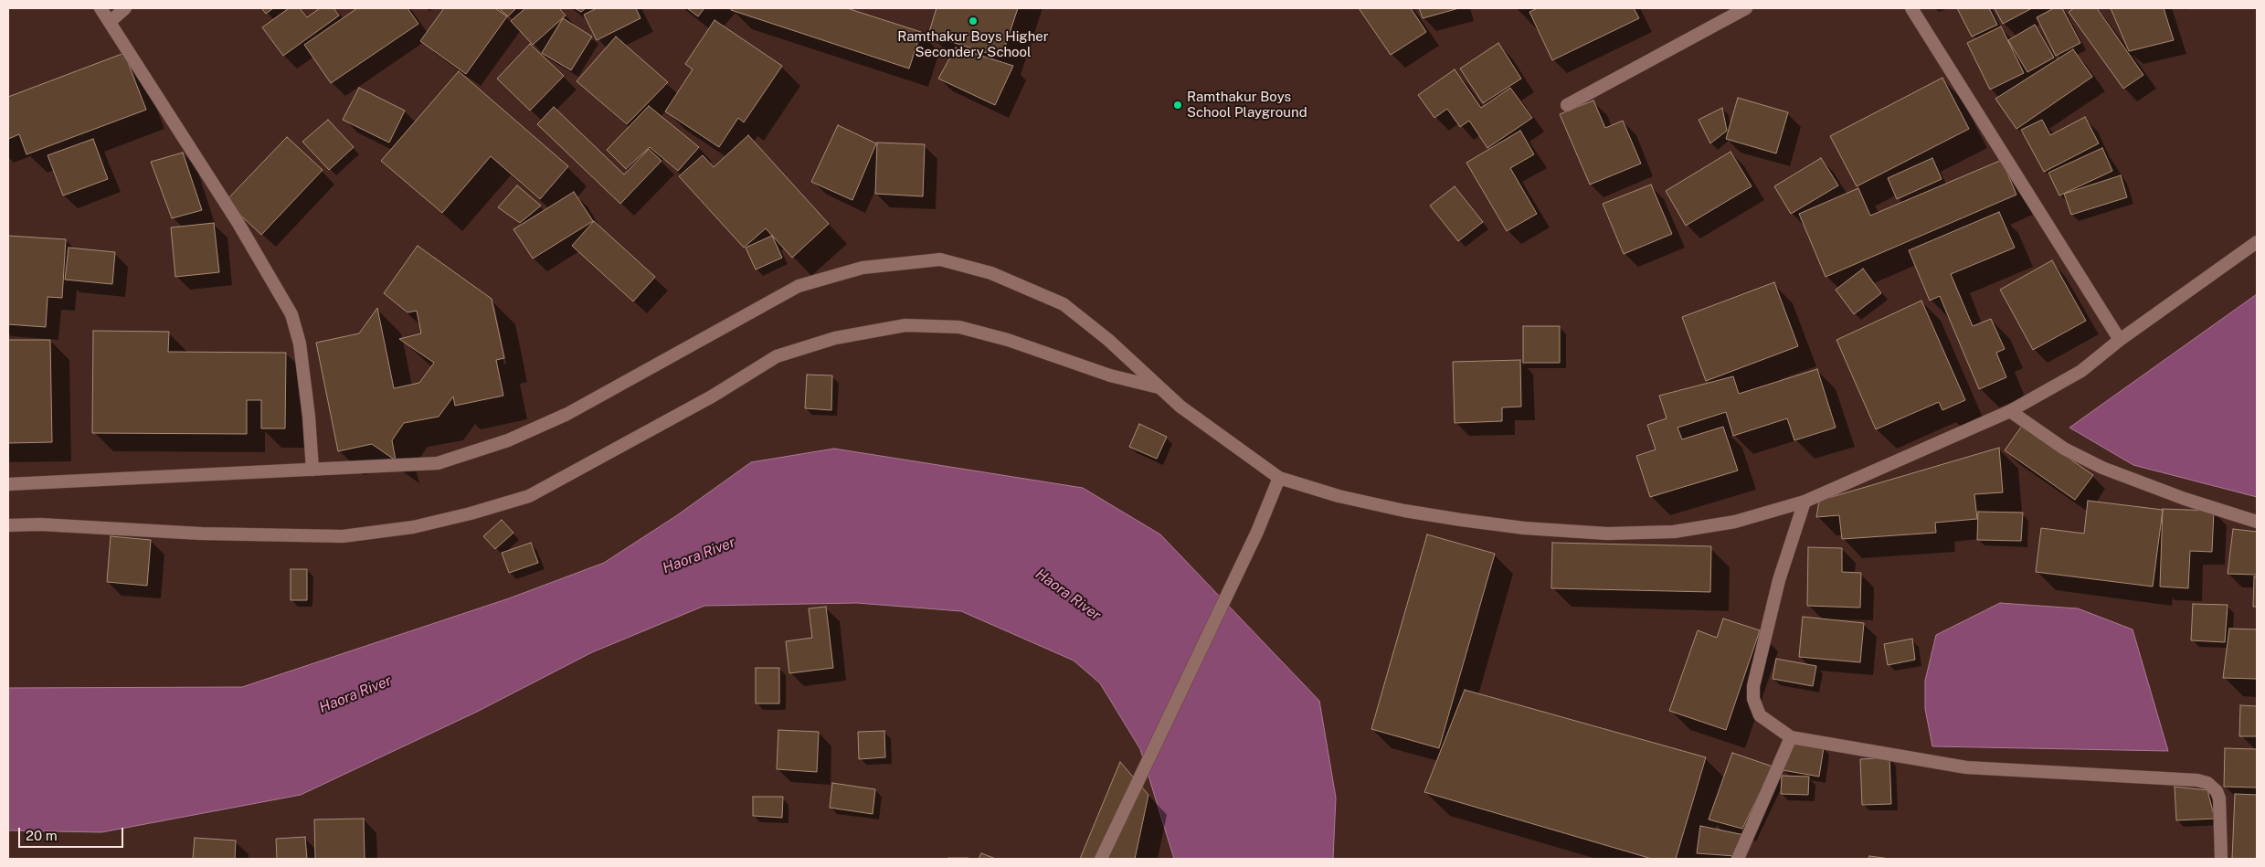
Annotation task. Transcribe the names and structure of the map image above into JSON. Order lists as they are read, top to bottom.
{
  "water": ["Haora River"],
  "places": ["Ramthakur Boys Higher Secondery School", "Ramthakur Boys School Playground"],
  "scale_bar": "20 m"
}
